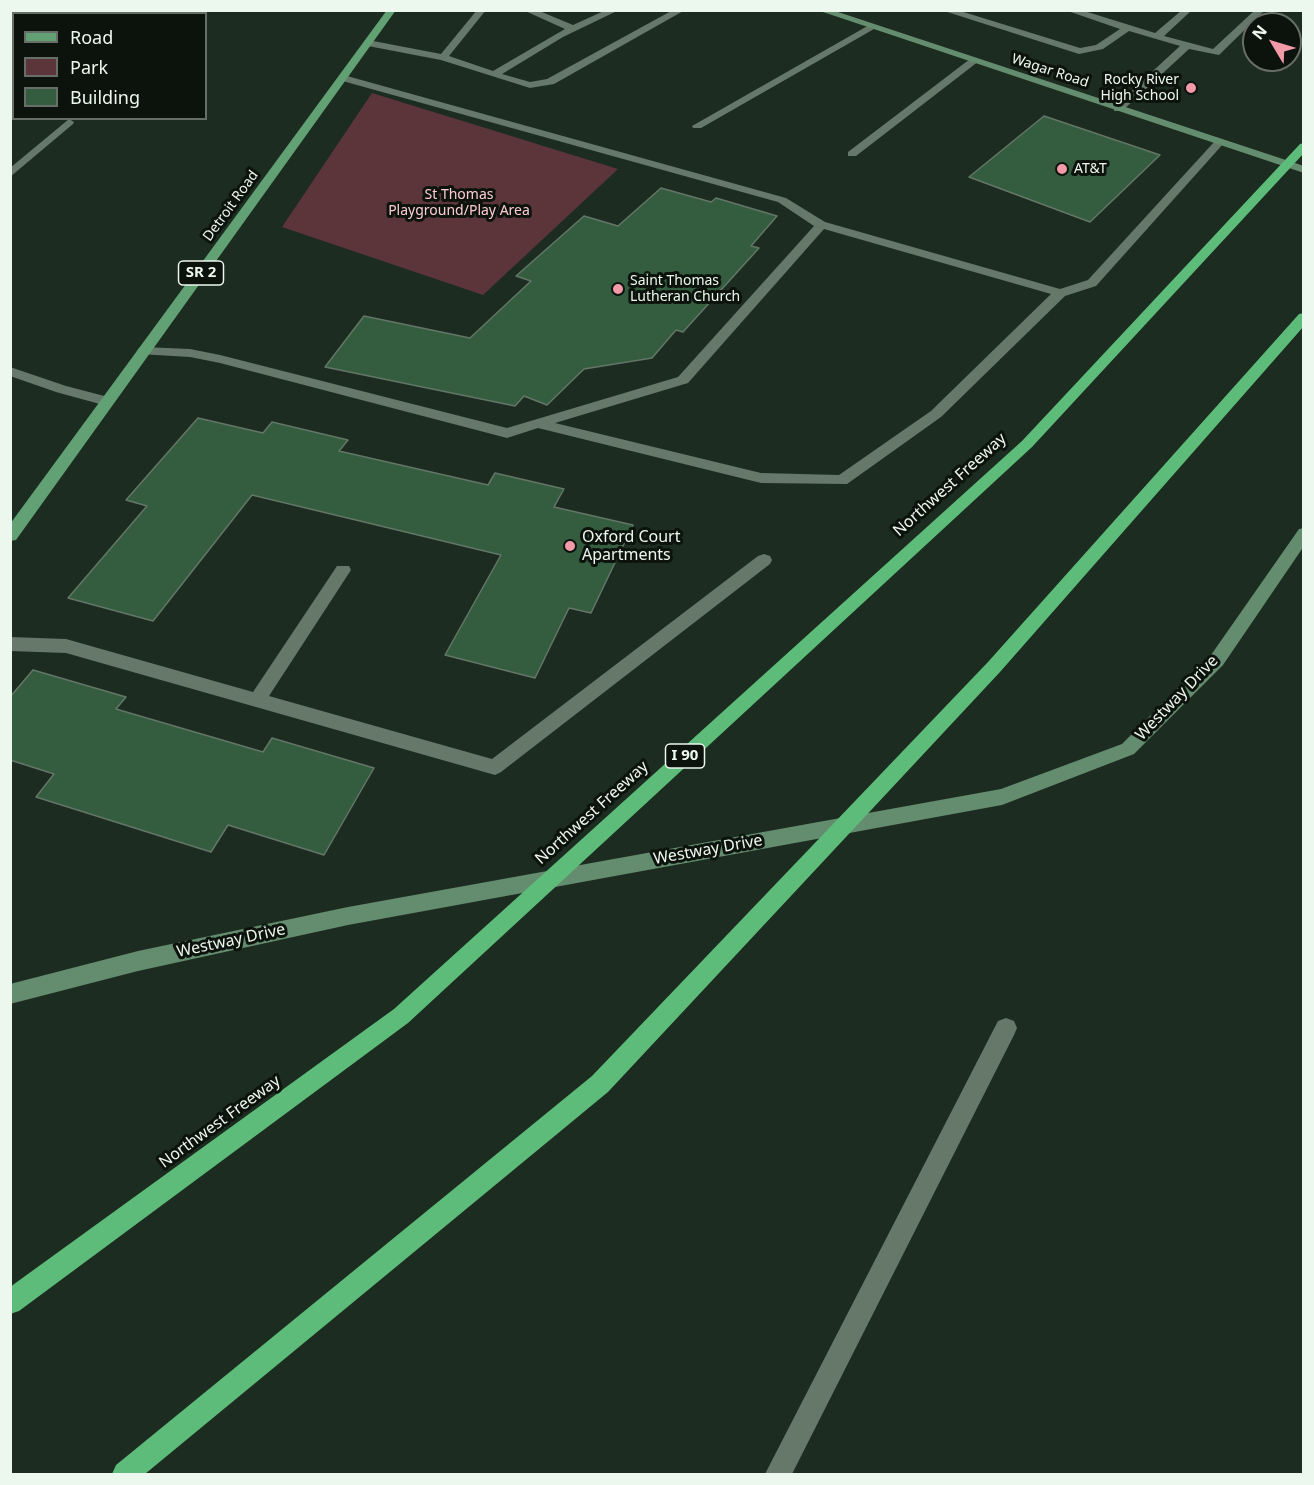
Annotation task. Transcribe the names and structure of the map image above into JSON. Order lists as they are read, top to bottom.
{
  "streets": {
    "highway": ["Northwest Freeway", "I 90"],
    "main road": [
      "Wagar Road",
      "Detroit Road",
      "SR 2",
      "Westway Drive"
    ]
  },
  "parks": ["St Thomas Playground/Play Area"],
  "places": [
    "Rocky River High School",
    "AT&T",
    "Saint Thomas Lutheran Church",
    "Oxford Court Apartments"
  ],
  "legend": ["Road", "Park", "Building"],
  "north": "top left"
}
